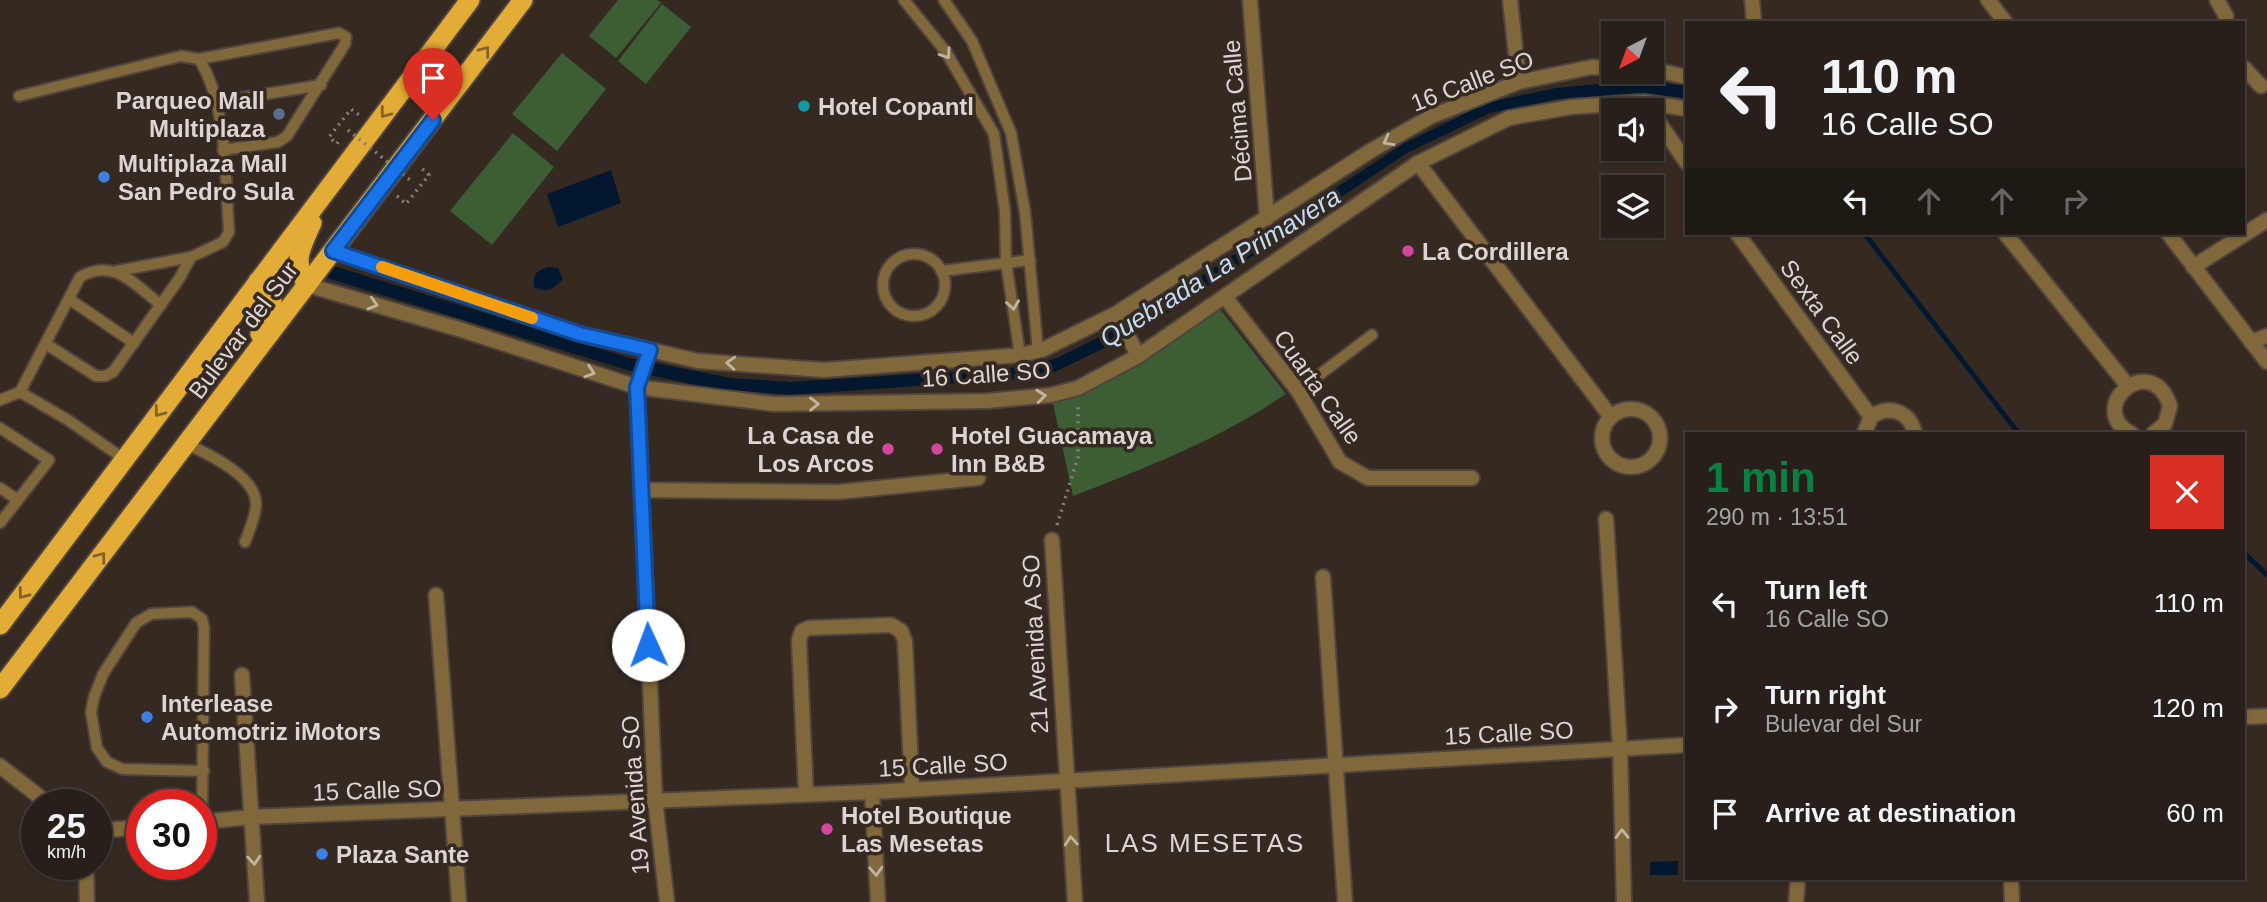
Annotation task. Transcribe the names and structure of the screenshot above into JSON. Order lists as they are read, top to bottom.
{
  "streets": {
    "highway": ["Bulevar del Sur"],
    "street": [
      "16 Calle SO",
      "Décima Calle",
      "Sexta Calle",
      "Cuarta Calle",
      "21 Avenida A SO",
      "15 Calle SO",
      "19 Avenida SO"
    ]
  },
  "crossings": [
    ["16 Calle SO", "Décima Calle"],
    ["16 Calle SO", "Bulevar del Sur"],
    ["16 Calle SO", "Cuarta Calle"],
    ["16 Calle SO", "21 Avenida A SO"],
    ["16 Calle SO", "19 Avenida SO"],
    ["21 Avenida A SO", "15 Calle SO"],
    ["15 Calle SO", "19 Avenida SO"]
  ],
  "districts": ["LAS MESETAS"],
  "water": ["Quebrada La Primavera"],
  "places": [
    "Hotel Copantl",
    "Parqueo Mall Multiplaza",
    "Multiplaza Mall San Pedro Sula",
    "La Cordillera",
    "La Casa de Los Arcos",
    "Hotel Guacamaya Inn B&B",
    "Interlease Automotriz iMotors",
    "Hotel Boutique Las Mesetas",
    "Plaza Sante"
  ],
  "north": "bottom left",
  "page": {
    "turn": ["110 m", "16 Calle SO"],
    "heading": ["1 min", "290 m · 13:51"],
    "list": [
      {
        "name": "Turn left",
        "note": "16 Calle SO",
        "value": "110 m"
      },
      {
        "name": "Turn right",
        "note": "Bulevar del Sur",
        "value": "120 m"
      },
      {
        "name": "Arrive at destination",
        "value": "60 m"
      }
    ],
    "speed": "25 km/h",
    "limit": "30"
  }
}
